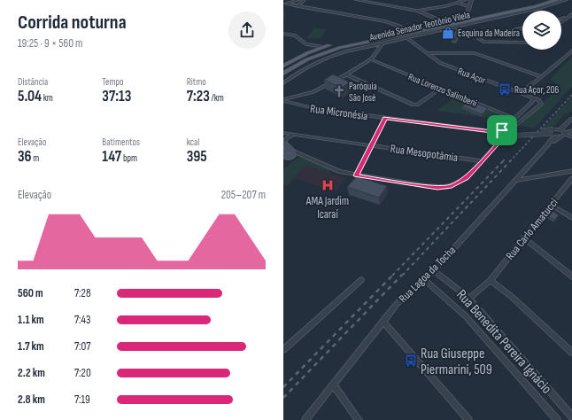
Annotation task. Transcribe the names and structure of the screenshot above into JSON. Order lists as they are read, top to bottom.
{
  "streets": {
    "main road": ["Avenida Senador Teotônio Vilela"],
    "street": [
      "Rua Açor",
      "Rua Lorenzo Salimbeni",
      "Rua Micronésia",
      "Rua Mesopotâmia",
      "Rua Carlo Amatucci",
      "Rua Lagoa da Tocha",
      "Rua Benedita Pereira Ignácio"
    ]
  },
  "crossings": [
    ["Avenida Senador Teotônio Vilela", "Rua Açor"],
    ["Rua Açor", "Rua Micronésia"],
    ["Rua Micronésia", "Rua Lagoa da Tocha"],
    ["Rua Carlo Amatucci", "Rua Benedita Pereira Ignácio"],
    ["Rua Lagoa da Tocha", "Rua Benedita Pereira Ignácio"]
  ],
  "places": {
    "shop": ["Esquina da Madeira"],
    "bus stop": ["Rua Açor, 206", "Rua Giuseppe Piermarini, 509"],
    "church": ["Paróquia São José"],
    "hospital": ["AMA Jardim Icaraí"]
  },
  "page": {
    "heading": ["Corrida noturna", "19:25 · 9 × 560 m"],
    "stats": [
      ["Distância", "5.04 km"],
      ["Tempo", "37:13"],
      ["Ritmo", "7:23 /km"],
      ["Elevação", "36 m"],
      ["Batimentos", "147 bpm"],
      ["kcal", "395"]
    ],
    "chart": ["Elevação", "205–207 m"],
    "list": [
      {
        "name": "560 m",
        "note": "7:28"
      },
      {
        "name": "1.1 km",
        "note": "7:43"
      },
      {
        "name": "1.7 km",
        "note": "7:07"
      },
      {
        "name": "2.2 km",
        "note": "7:20"
      },
      {
        "name": "2.8 km",
        "note": "7:19"
      }
    ]
  }
}
